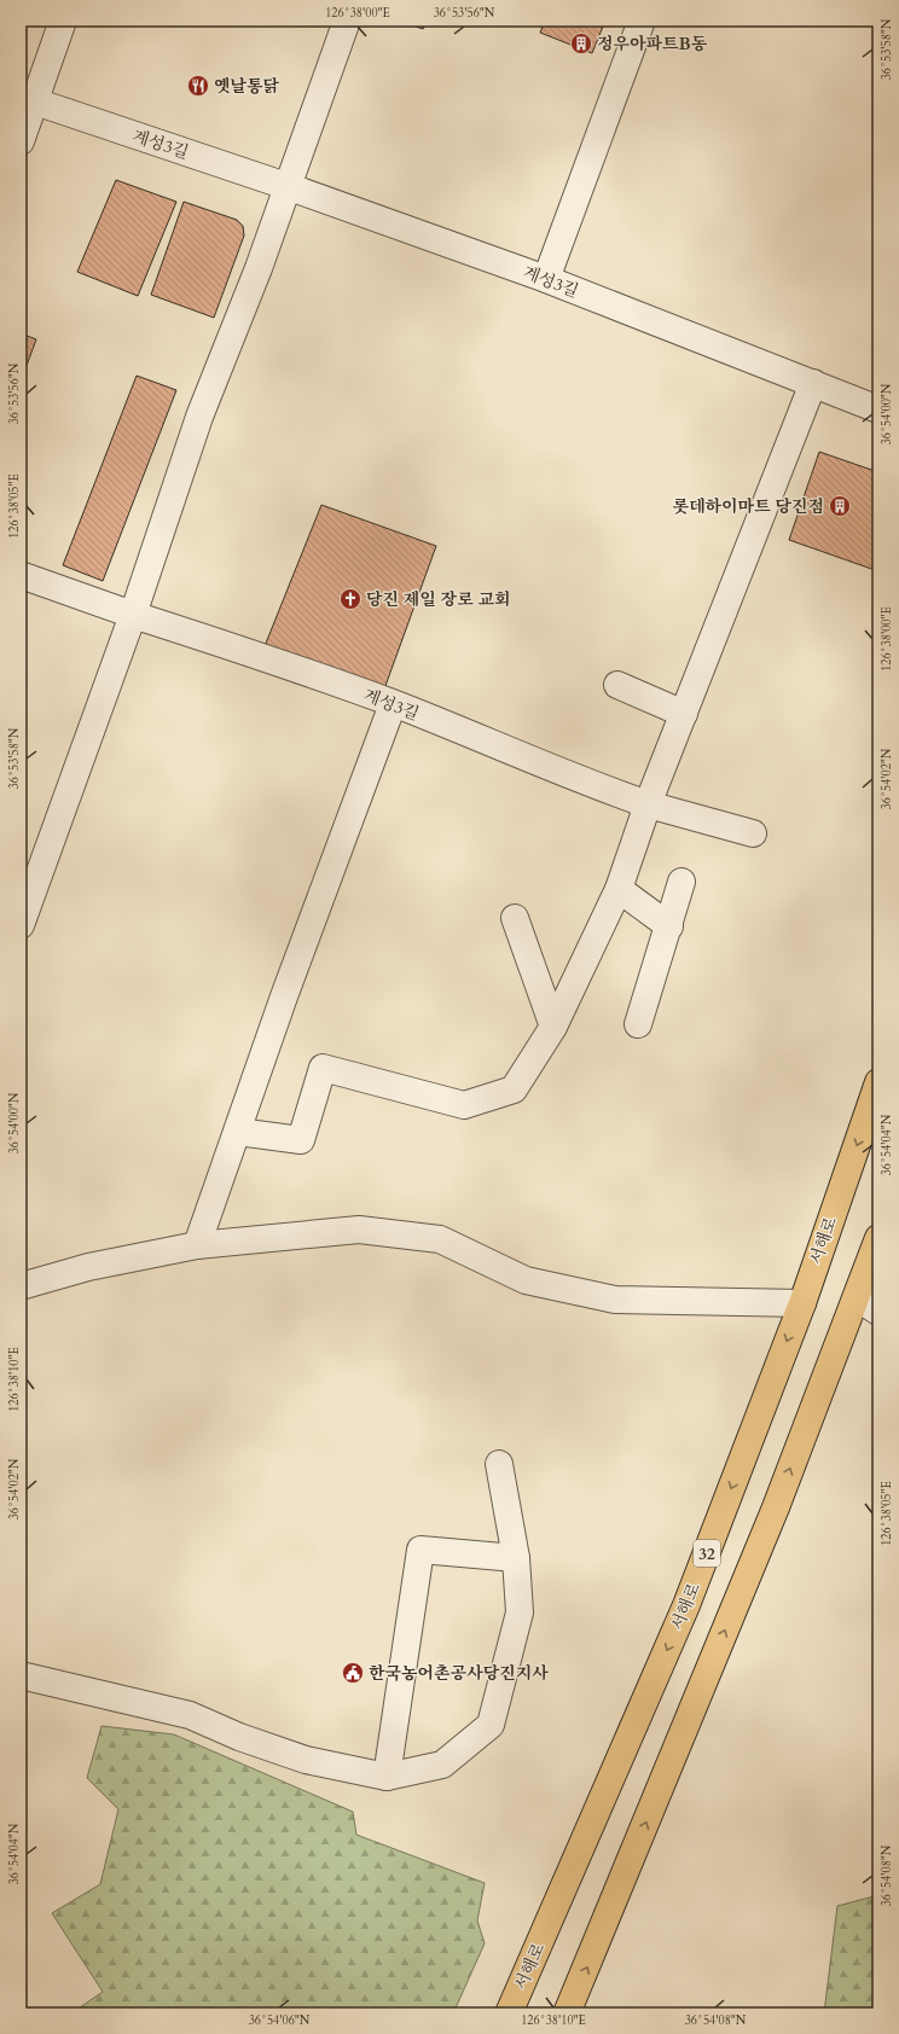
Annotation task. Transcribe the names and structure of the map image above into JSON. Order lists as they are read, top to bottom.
{
  "streets": {
    "main road": ["서해로", "32"],
    "street": ["계성3길"]
  },
  "places": {
    "building": ["정우아파트B동", "롯데하이마트 당진점"],
    "restaurant": ["옛날통닭"],
    "church": ["당진 제일 장로 교회"],
    "public building": ["한국농어촌공사당진지사"]
  },
  "coordinates": [
    "126°38'00\"E",
    "36°53'56\"N",
    "36°53'58\"N",
    "36°54'00\"N",
    "126°38'05\"E",
    "36°54'02\"N",
    "36°54'04\"N",
    "126°38'10\"E",
    "36°54'08\"N",
    "36°54'06\"N"
  ]
}
